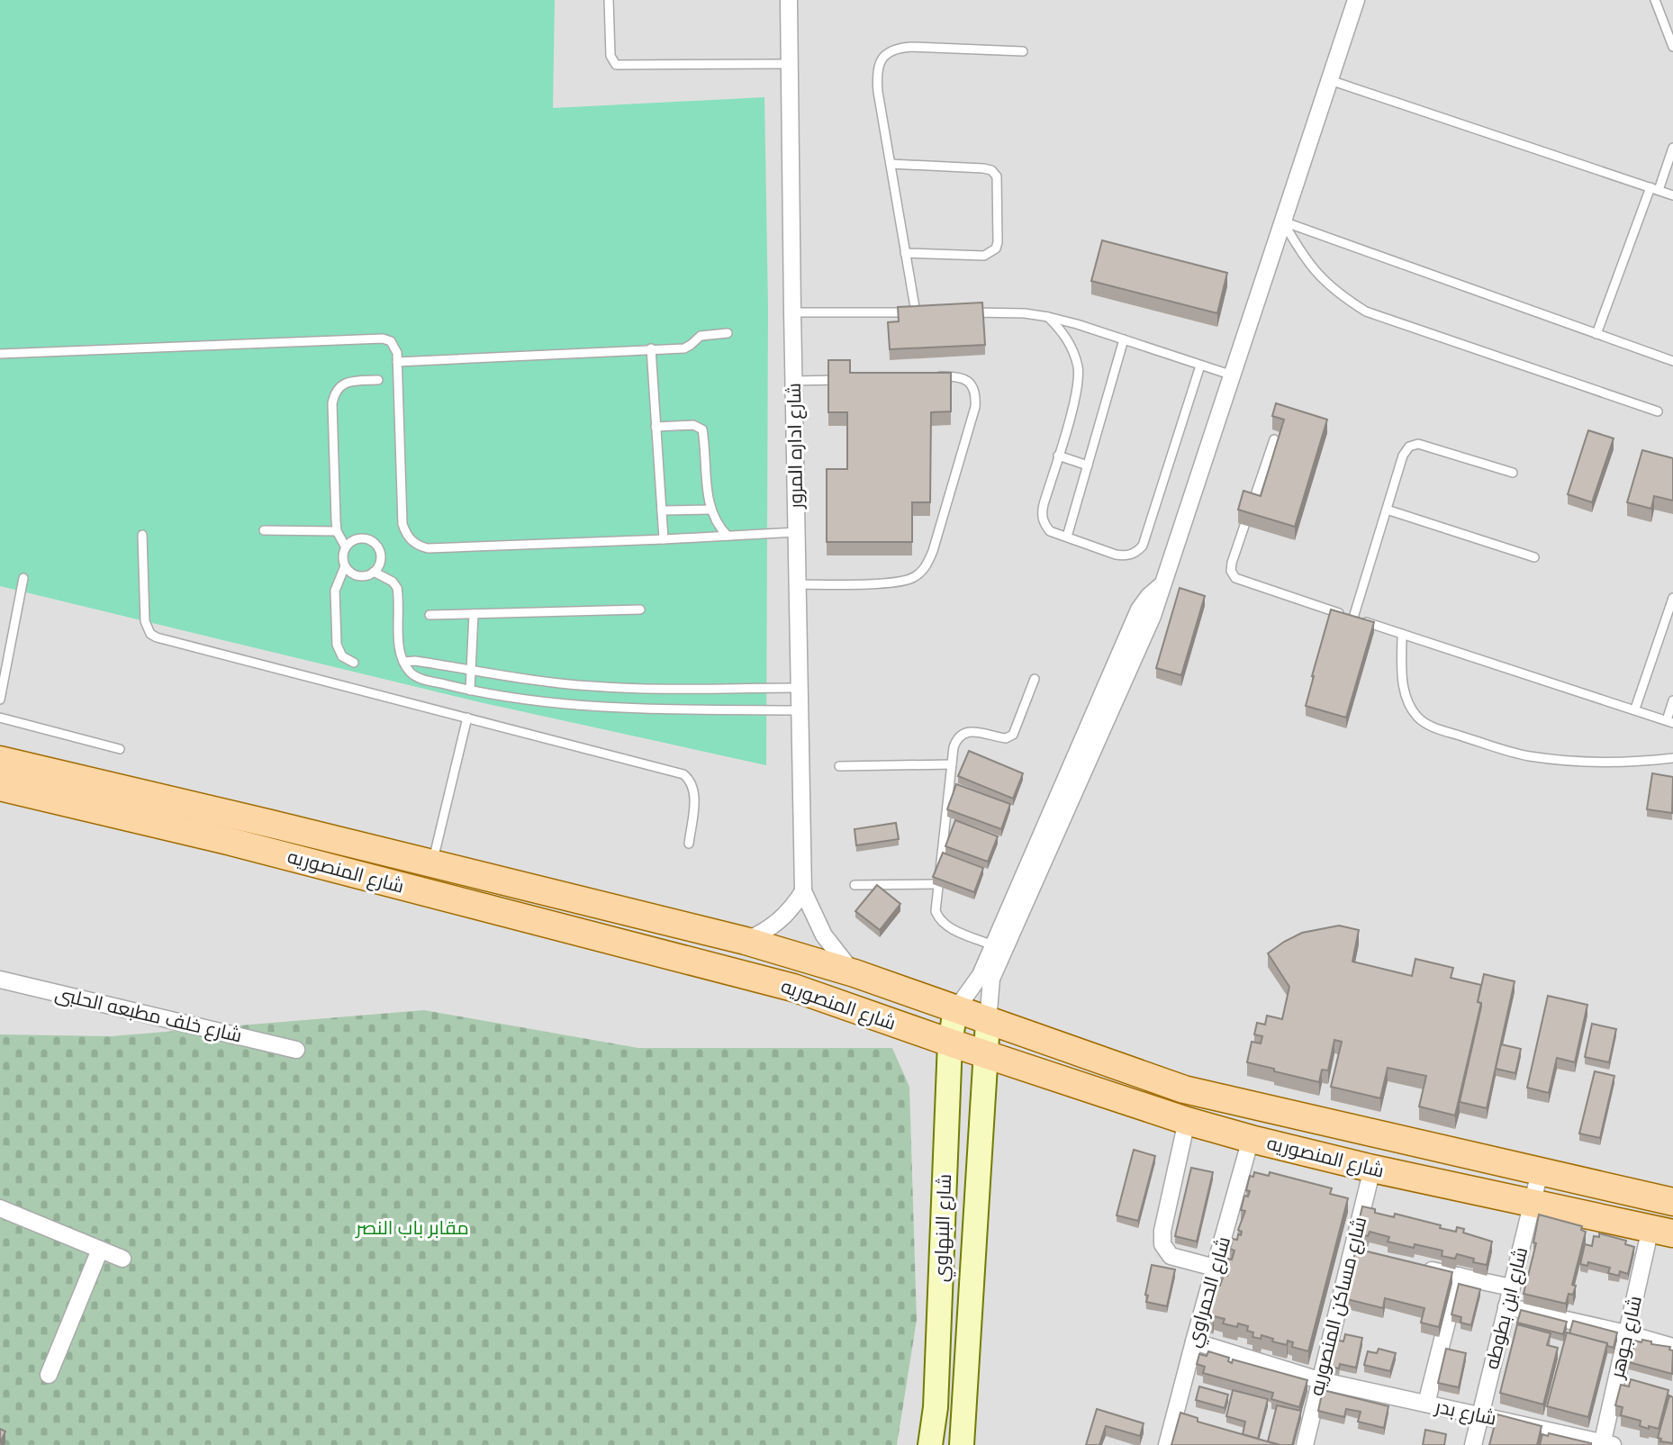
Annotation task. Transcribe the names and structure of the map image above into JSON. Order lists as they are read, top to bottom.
{
  "streets": {
    "main road": ["شارع المنصوريه", "شارع البنهاوي"],
    "street": [
      "شارع اداره المرور",
      "شارع خلف مطبعه الحلبى",
      "شارع الحمراوي",
      "شارع مساكن المنصوريه",
      "شارع ابن بطوطه",
      "شارع جوهر",
      "شارع بدر"
    ]
  },
  "crossings": [
    ["شارع اداره المرور", "شارع المنصوريه"],
    ["شارع المنصوريه", "شارع البنهاوي"],
    ["شارع المنصوريه", "شارع الحمراوي"],
    ["شارع المنصوريه", "شارع مساكن المنصوريه"],
    ["شارع المنصوريه", "شارع ابن بطوطه"],
    ["شارع المنصوريه", "شارع جوهر"],
    ["شارع الحمراوي", "شارع بدر"],
    ["شارع مساكن المنصوريه", "شارع بدر"],
    ["شارع ابن بطوطه", "شارع بدر"],
    ["شارع جوهر", "شارع بدر"]
  ],
  "parks": ["مقابر باب النصر"]
}
